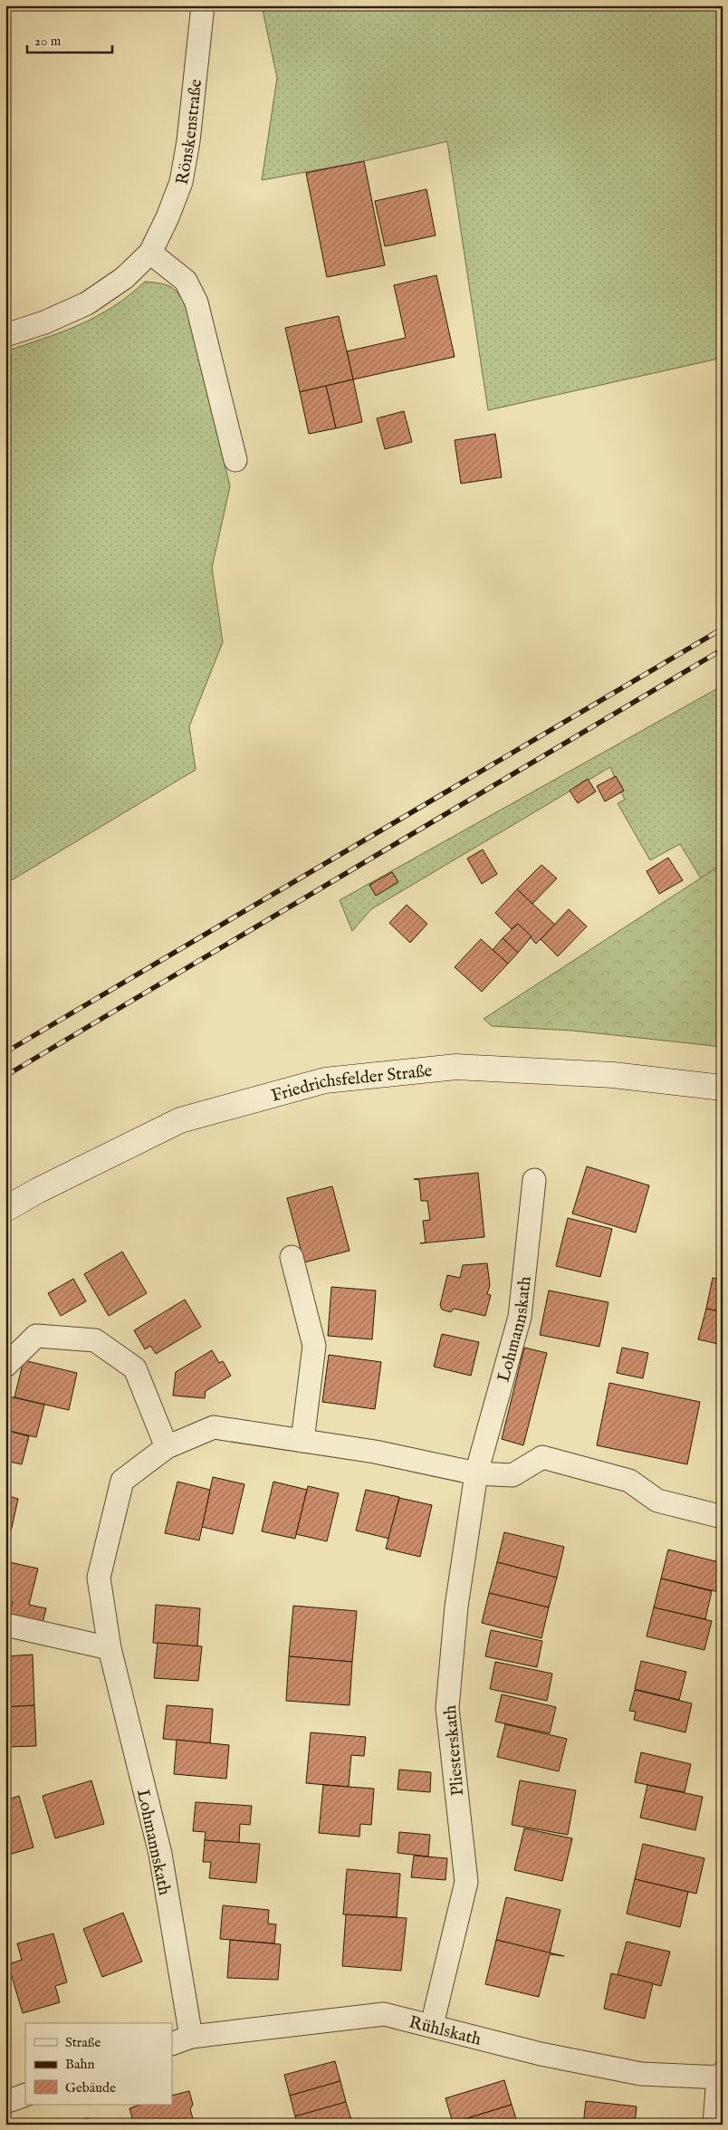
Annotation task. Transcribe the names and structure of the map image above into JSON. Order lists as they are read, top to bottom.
{
  "streets": {
    "main road": ["Friedrichsfelder Straße"],
    "street": [
      "Rönskenstraße",
      "Lohmannskath",
      "Pliesterskath",
      "Rühlskath"
    ]
  },
  "crossings": [
    ["Lohmannskath", "Pliesterskath"],
    ["Lohmannskath", "Rühlskath"],
    ["Pliesterskath", "Rühlskath"]
  ],
  "legend": ["Straße", "Bahn", "Gebäude"],
  "scale_bar": "20 m"
}
